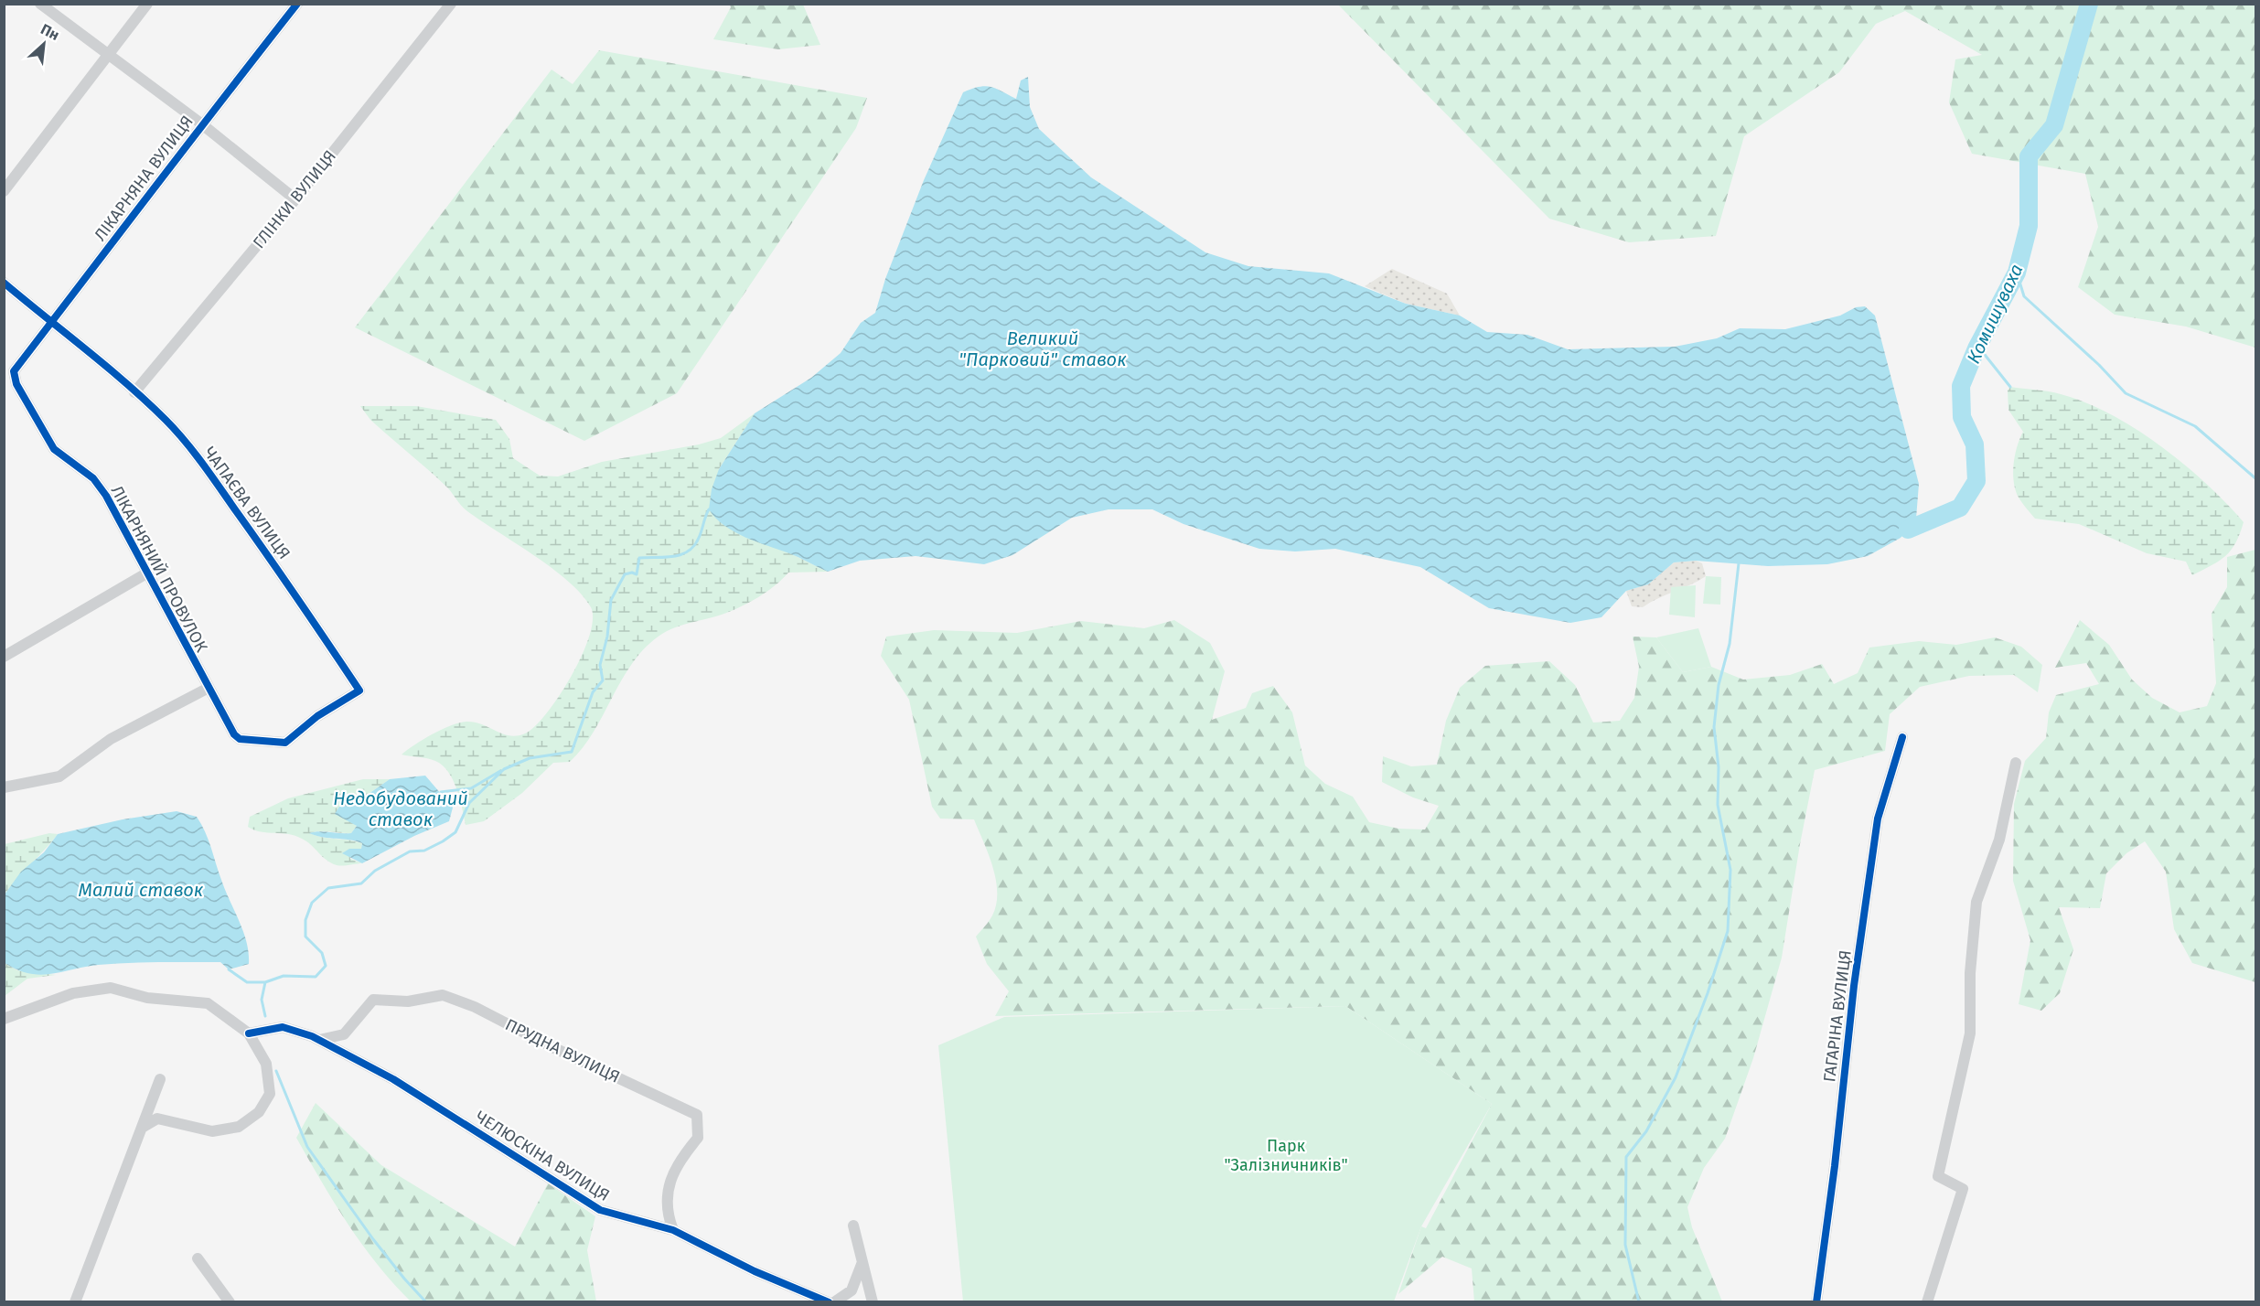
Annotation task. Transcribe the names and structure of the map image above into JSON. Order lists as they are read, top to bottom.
{
  "streets": {
    "street": [
      "ЛІКАРНЯНА ВУЛИЦЯ",
      "ГЛІНКИ ВУЛИЦЯ",
      "ЧАПАЄВА ВУЛИЦЯ",
      "ЛІКАРНЯНИЙ ПРОВУЛОК",
      "ГАГАРІНА ВУЛИЦЯ",
      "ПРУДНА ВУЛИЦЯ",
      "ЧЕЛЮСКІНА ВУЛИЦЯ"
    ]
  },
  "crossings": [
    ["ЛІКАРНЯНА ВУЛИЦЯ", "ЧАПАЄВА ВУЛИЦЯ"],
    ["ЛІКАРНЯНА ВУЛИЦЯ", "ЛІКАРНЯНИЙ ПРОВУЛОК"],
    ["ГЛІНКИ ВУЛИЦЯ", "ЧАПАЄВА ВУЛИЦЯ"],
    ["ЧАПАЄВА ВУЛИЦЯ", "ЛІКАРНЯНИЙ ПРОВУЛОК"],
    ["ПРУДНА ВУЛИЦЯ", "ЧЕЛЮСКІНА ВУЛИЦЯ"]
  ],
  "water": [
    "Комишуваха",
    "Великий \"Парковий\" ставок",
    "Недобудований ставок",
    "Малий ставок"
  ],
  "parks": ["Парк \"Залізничників\""],
  "north": "top right"
}
